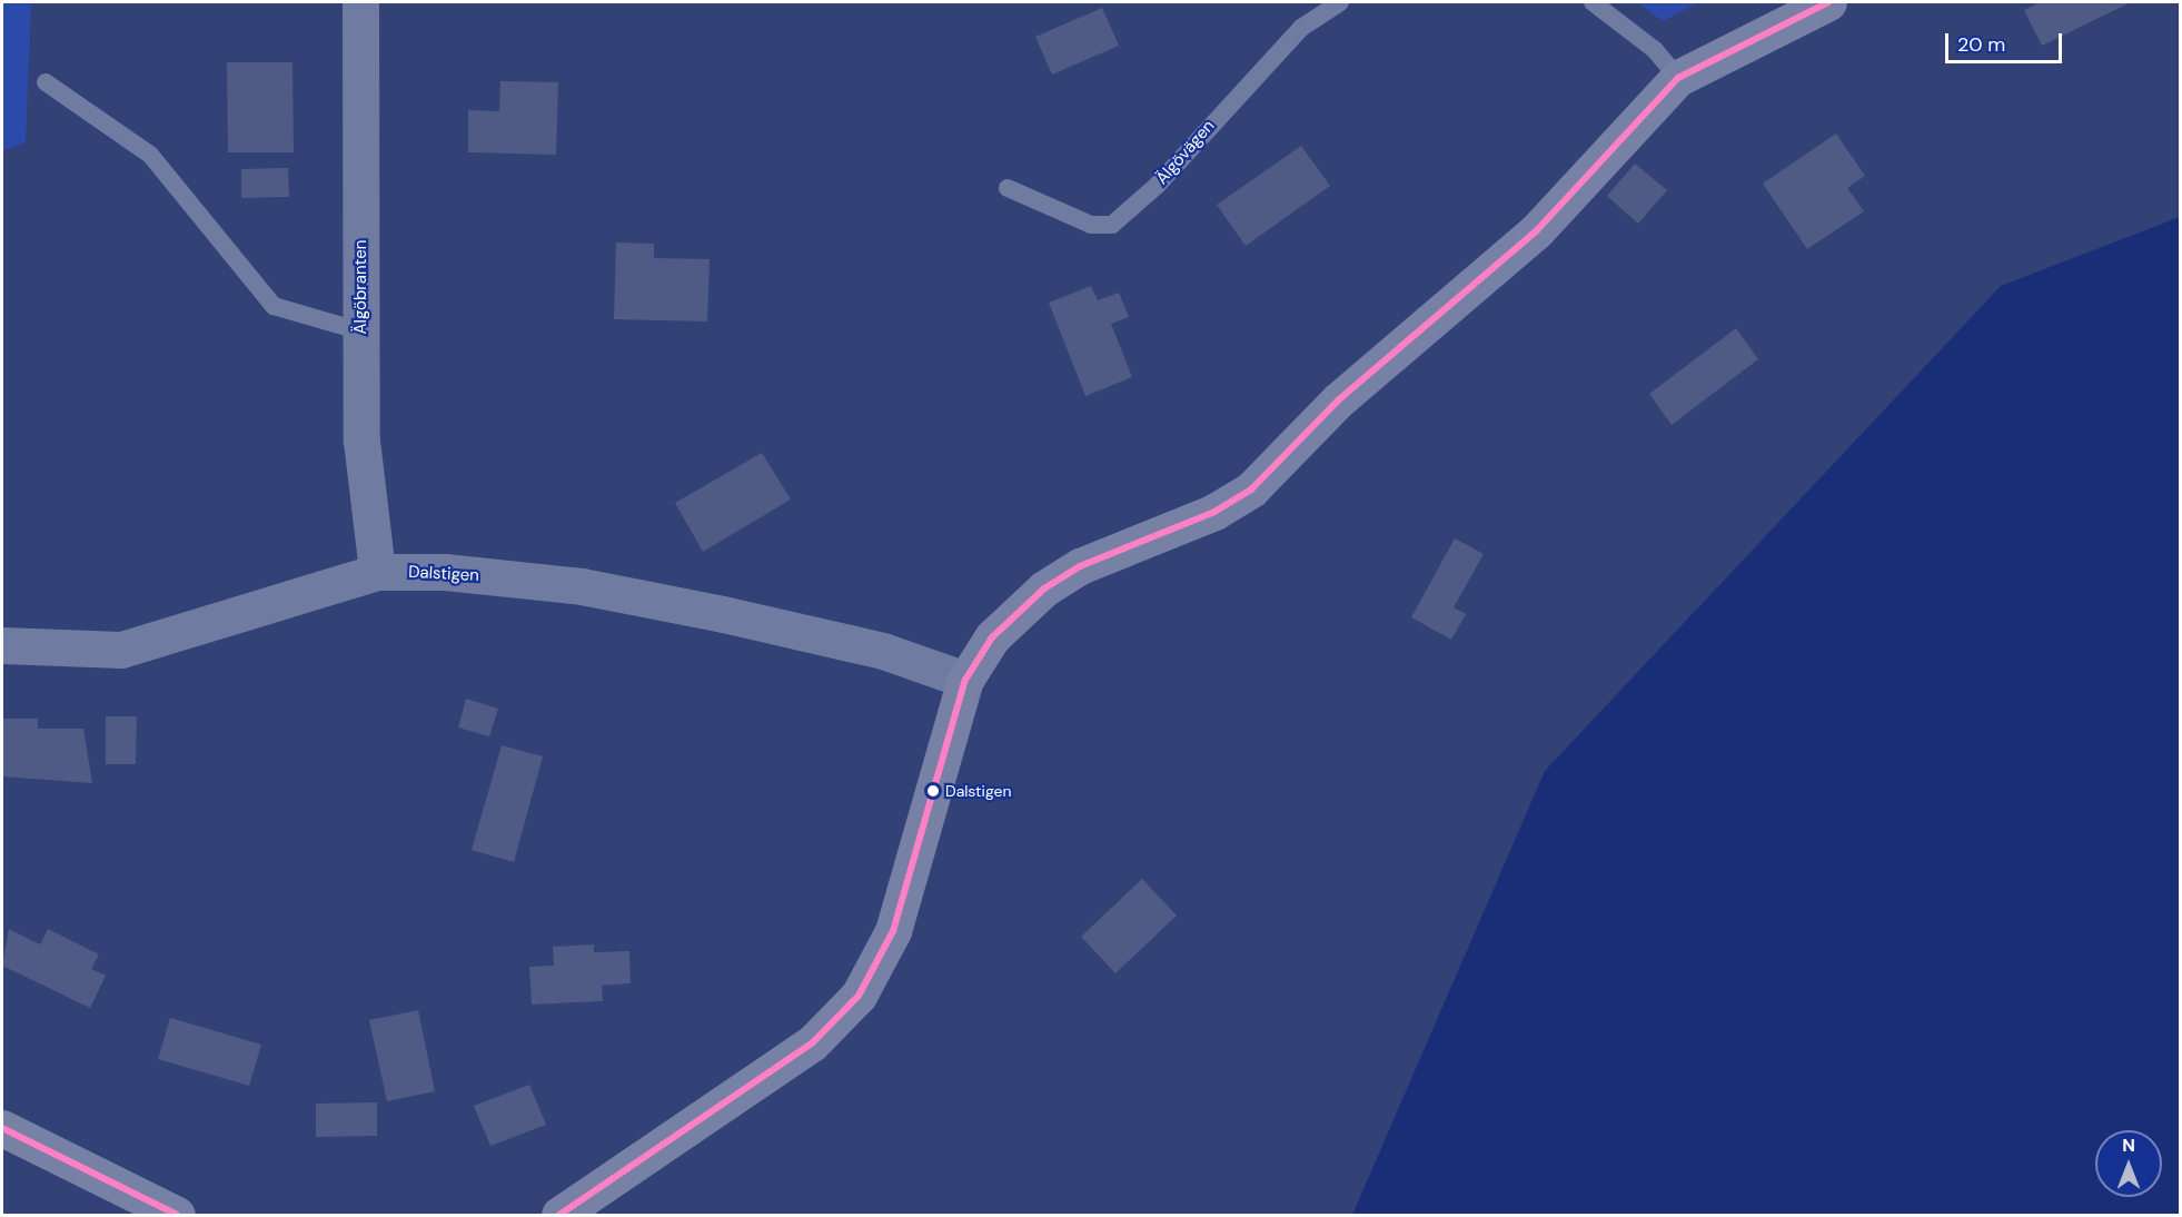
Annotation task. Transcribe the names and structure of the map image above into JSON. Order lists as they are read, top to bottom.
{
  "streets": {
    "street": ["Älgöbranten", "Dalstigen"],
    "lane": ["Älgövägen"]
  },
  "crossings": [
    ["Älgöbranten", "Dalstigen"]
  ],
  "places": ["Dalstigen"],
  "scale_bar": "20 m",
  "north": "top"
}
